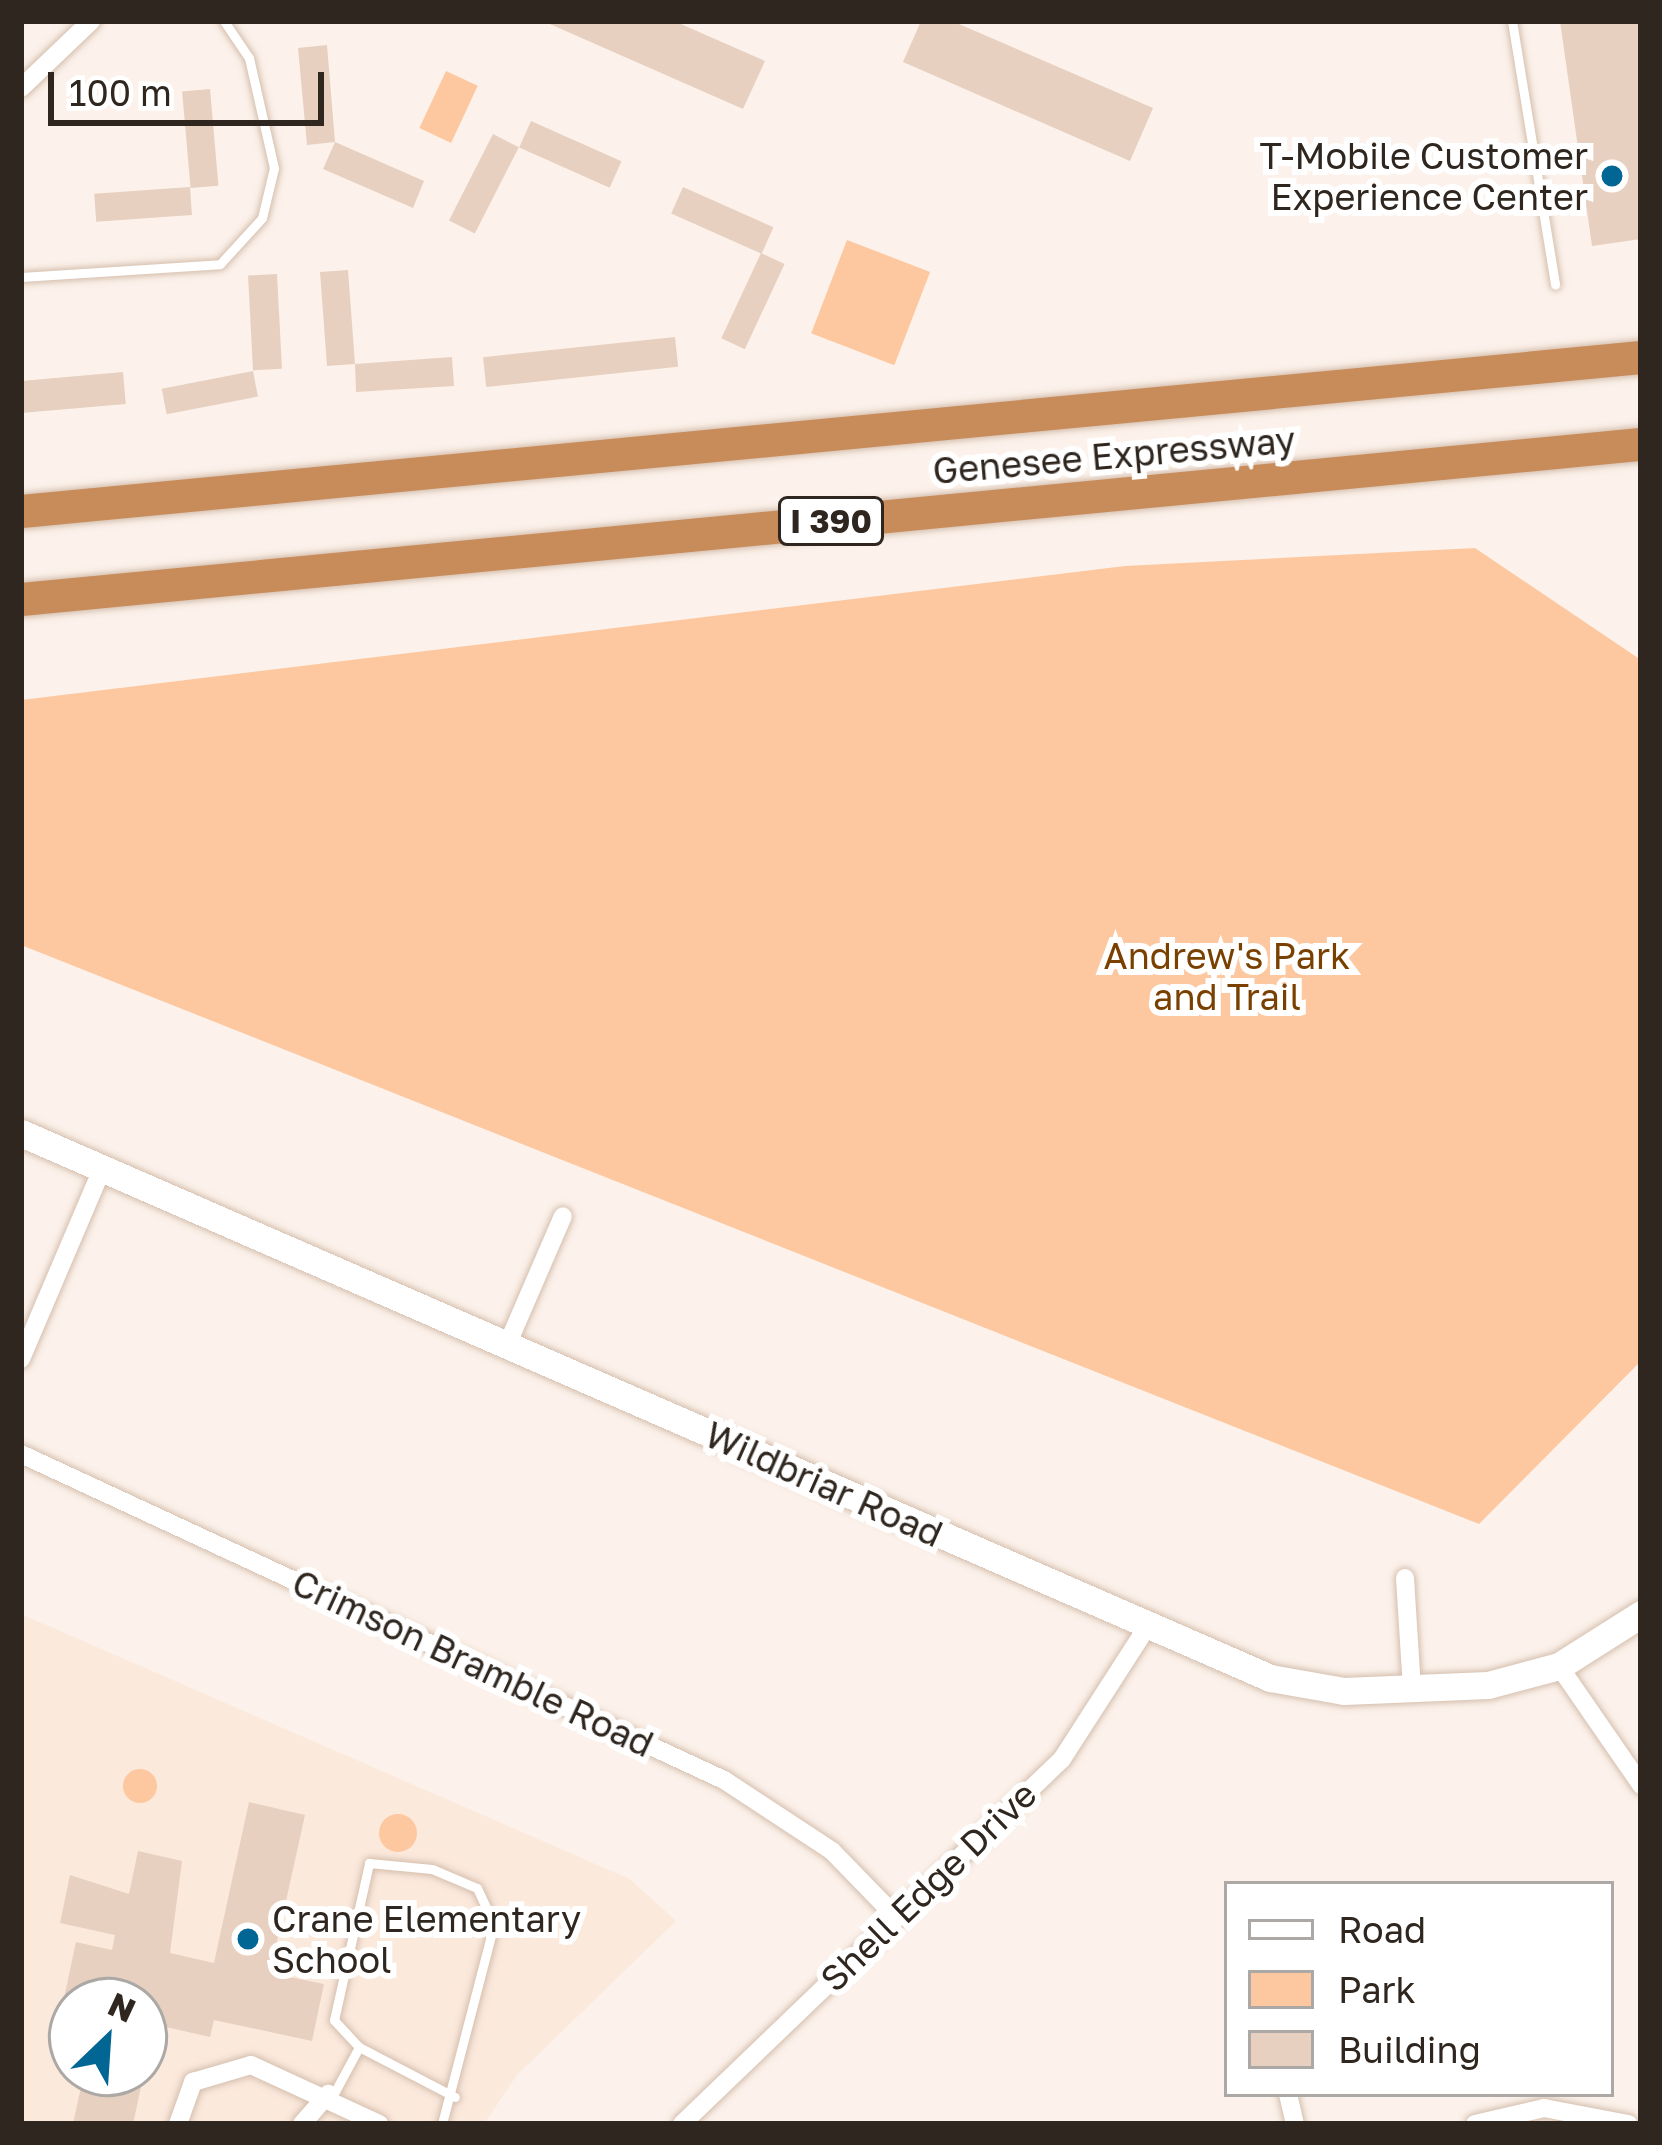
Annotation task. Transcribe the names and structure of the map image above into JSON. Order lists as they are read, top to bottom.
{
  "streets": {
    "highway": ["Genesee Expressway", "I 390"],
    "street": ["Wildbriar Road", "Crimson Bramble Road", "Shell Edge Drive"]
  },
  "crossings": [
    ["Wildbriar Road", "Shell Edge Drive"],
    ["Crimson Bramble Road", "Shell Edge Drive"]
  ],
  "parks": ["Andrew's Park and Trail"],
  "places": ["T-Mobile Customer Experience Center", "Crane Elementary School"],
  "legend": ["Road", "Park", "Building"],
  "scale_bar": "100 m",
  "north": "top right"
}
